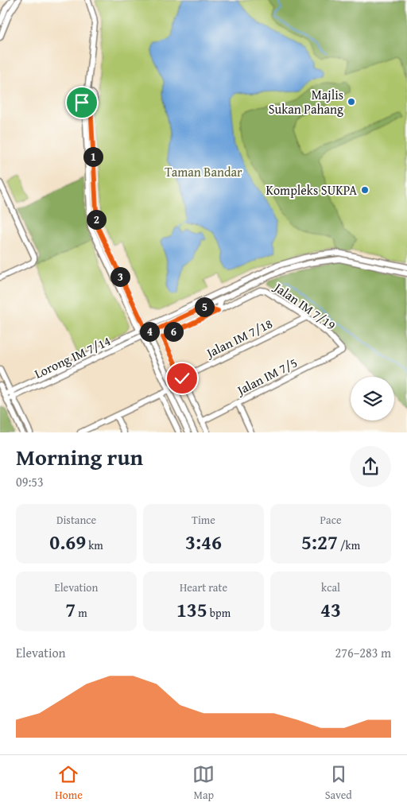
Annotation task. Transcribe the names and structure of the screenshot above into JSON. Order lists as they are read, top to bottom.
{
  "streets": {
    "street": [
      "Jalan IM 7/19",
      "Jalan IM 7/18",
      "Lorong IM 7/14",
      "Jalan IM 7/5"
    ]
  },
  "crossings": [
    ["Jalan IM 7/19", "Jalan IM 7/18"],
    ["Jalan IM 7/19", "Jalan IM 7/5"]
  ],
  "parks": ["Taman Bandar"],
  "places": ["Majlis Sukan Pahang", "Kompleks SUKPA"],
  "page": {
    "pins": [
      "1",
      "2",
      "3",
      "5",
      "4",
      "6"
    ],
    "heading": ["Morning run", "09:53"],
    "stats": [
      ["Distance", "0.69 km"],
      ["Time", "3:46"],
      ["Pace", "5:27 /km"],
      ["Elevation", "7 m"],
      ["Heart rate", "135 bpm"],
      ["kcal", "43"]
    ],
    "chart": ["Elevation", "276–283 m"],
    "tabs": ["Home", "Map", "Saved"]
  }
}
